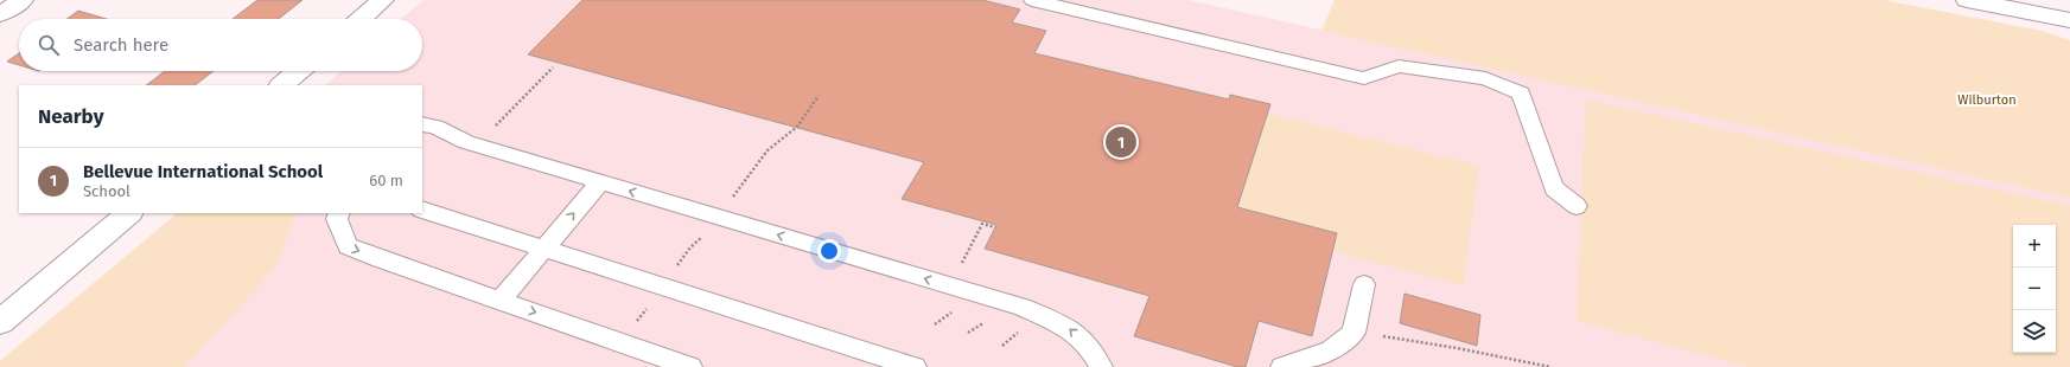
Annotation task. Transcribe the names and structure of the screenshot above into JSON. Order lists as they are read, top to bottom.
{
  "parks": ["Wilburton"],
  "page": {
    "search": "Search here",
    "heading": "Nearby",
    "pins": "1",
    "list": [
      {
        "mark": "1",
        "name": "Bellevue International School",
        "note": "School",
        "value": "60 m"
      }
    ],
    "map_buttons": ["+", "−"]
  }
}
